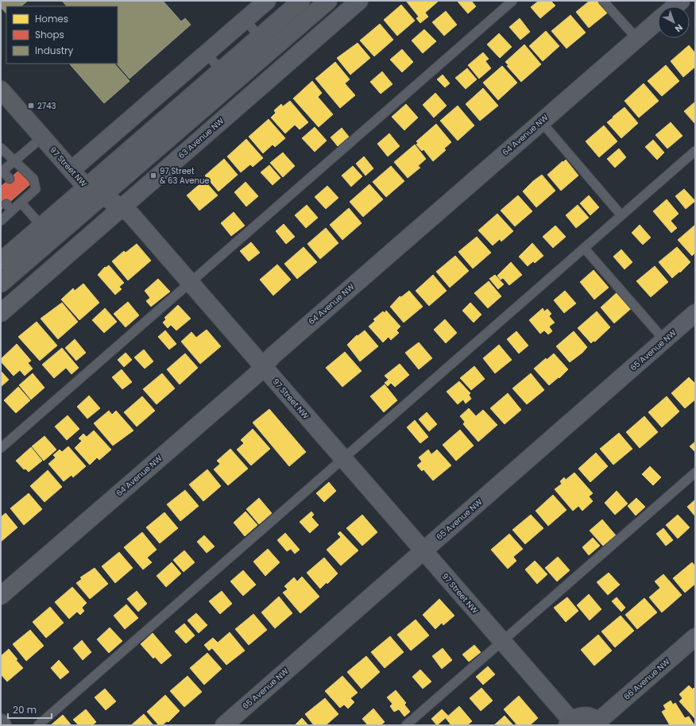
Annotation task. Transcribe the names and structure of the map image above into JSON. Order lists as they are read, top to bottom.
{
  "streets": {
    "main road": ["97 Street NW", "66 Avenue NW"],
    "street": ["64 Avenue NW", "63 Avenue NW", "65 Avenue NW"]
  },
  "crossings": [
    ["64 Avenue NW", "97 Street NW"],
    ["63 Avenue NW", "97 Street NW"],
    ["97 Street NW", "65 Avenue NW"]
  ],
  "places": {
    "transit": ["2743", "97 Street & 63 Avenue"]
  },
  "legend": ["Homes", "Shops", "Industry"],
  "scale_bar": "20 m",
  "north": "bottom right"
}
